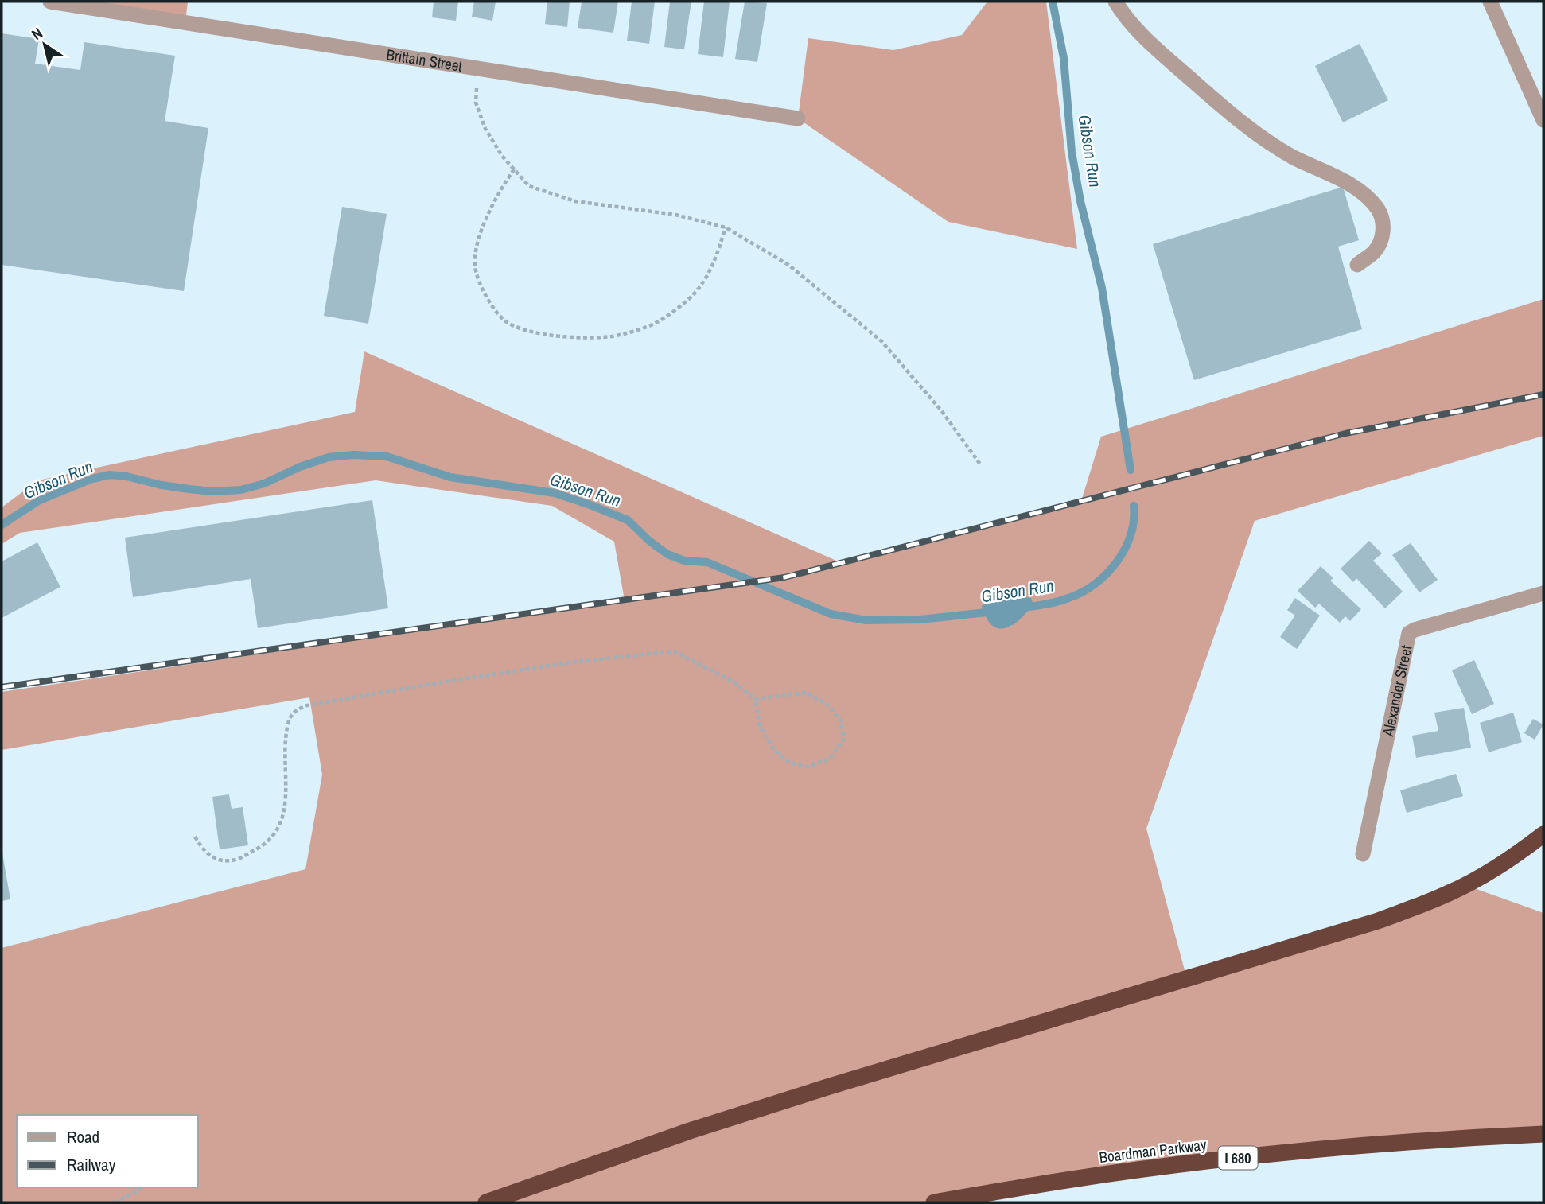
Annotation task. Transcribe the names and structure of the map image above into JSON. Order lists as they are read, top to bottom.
{
  "streets": {
    "highway": ["Boardman Parkway", "I 680"],
    "street": ["Brittain Street", "Alexander Street"]
  },
  "water": ["Gibson Run"],
  "legend": ["Road", "Railway"],
  "north": "top left"
}
